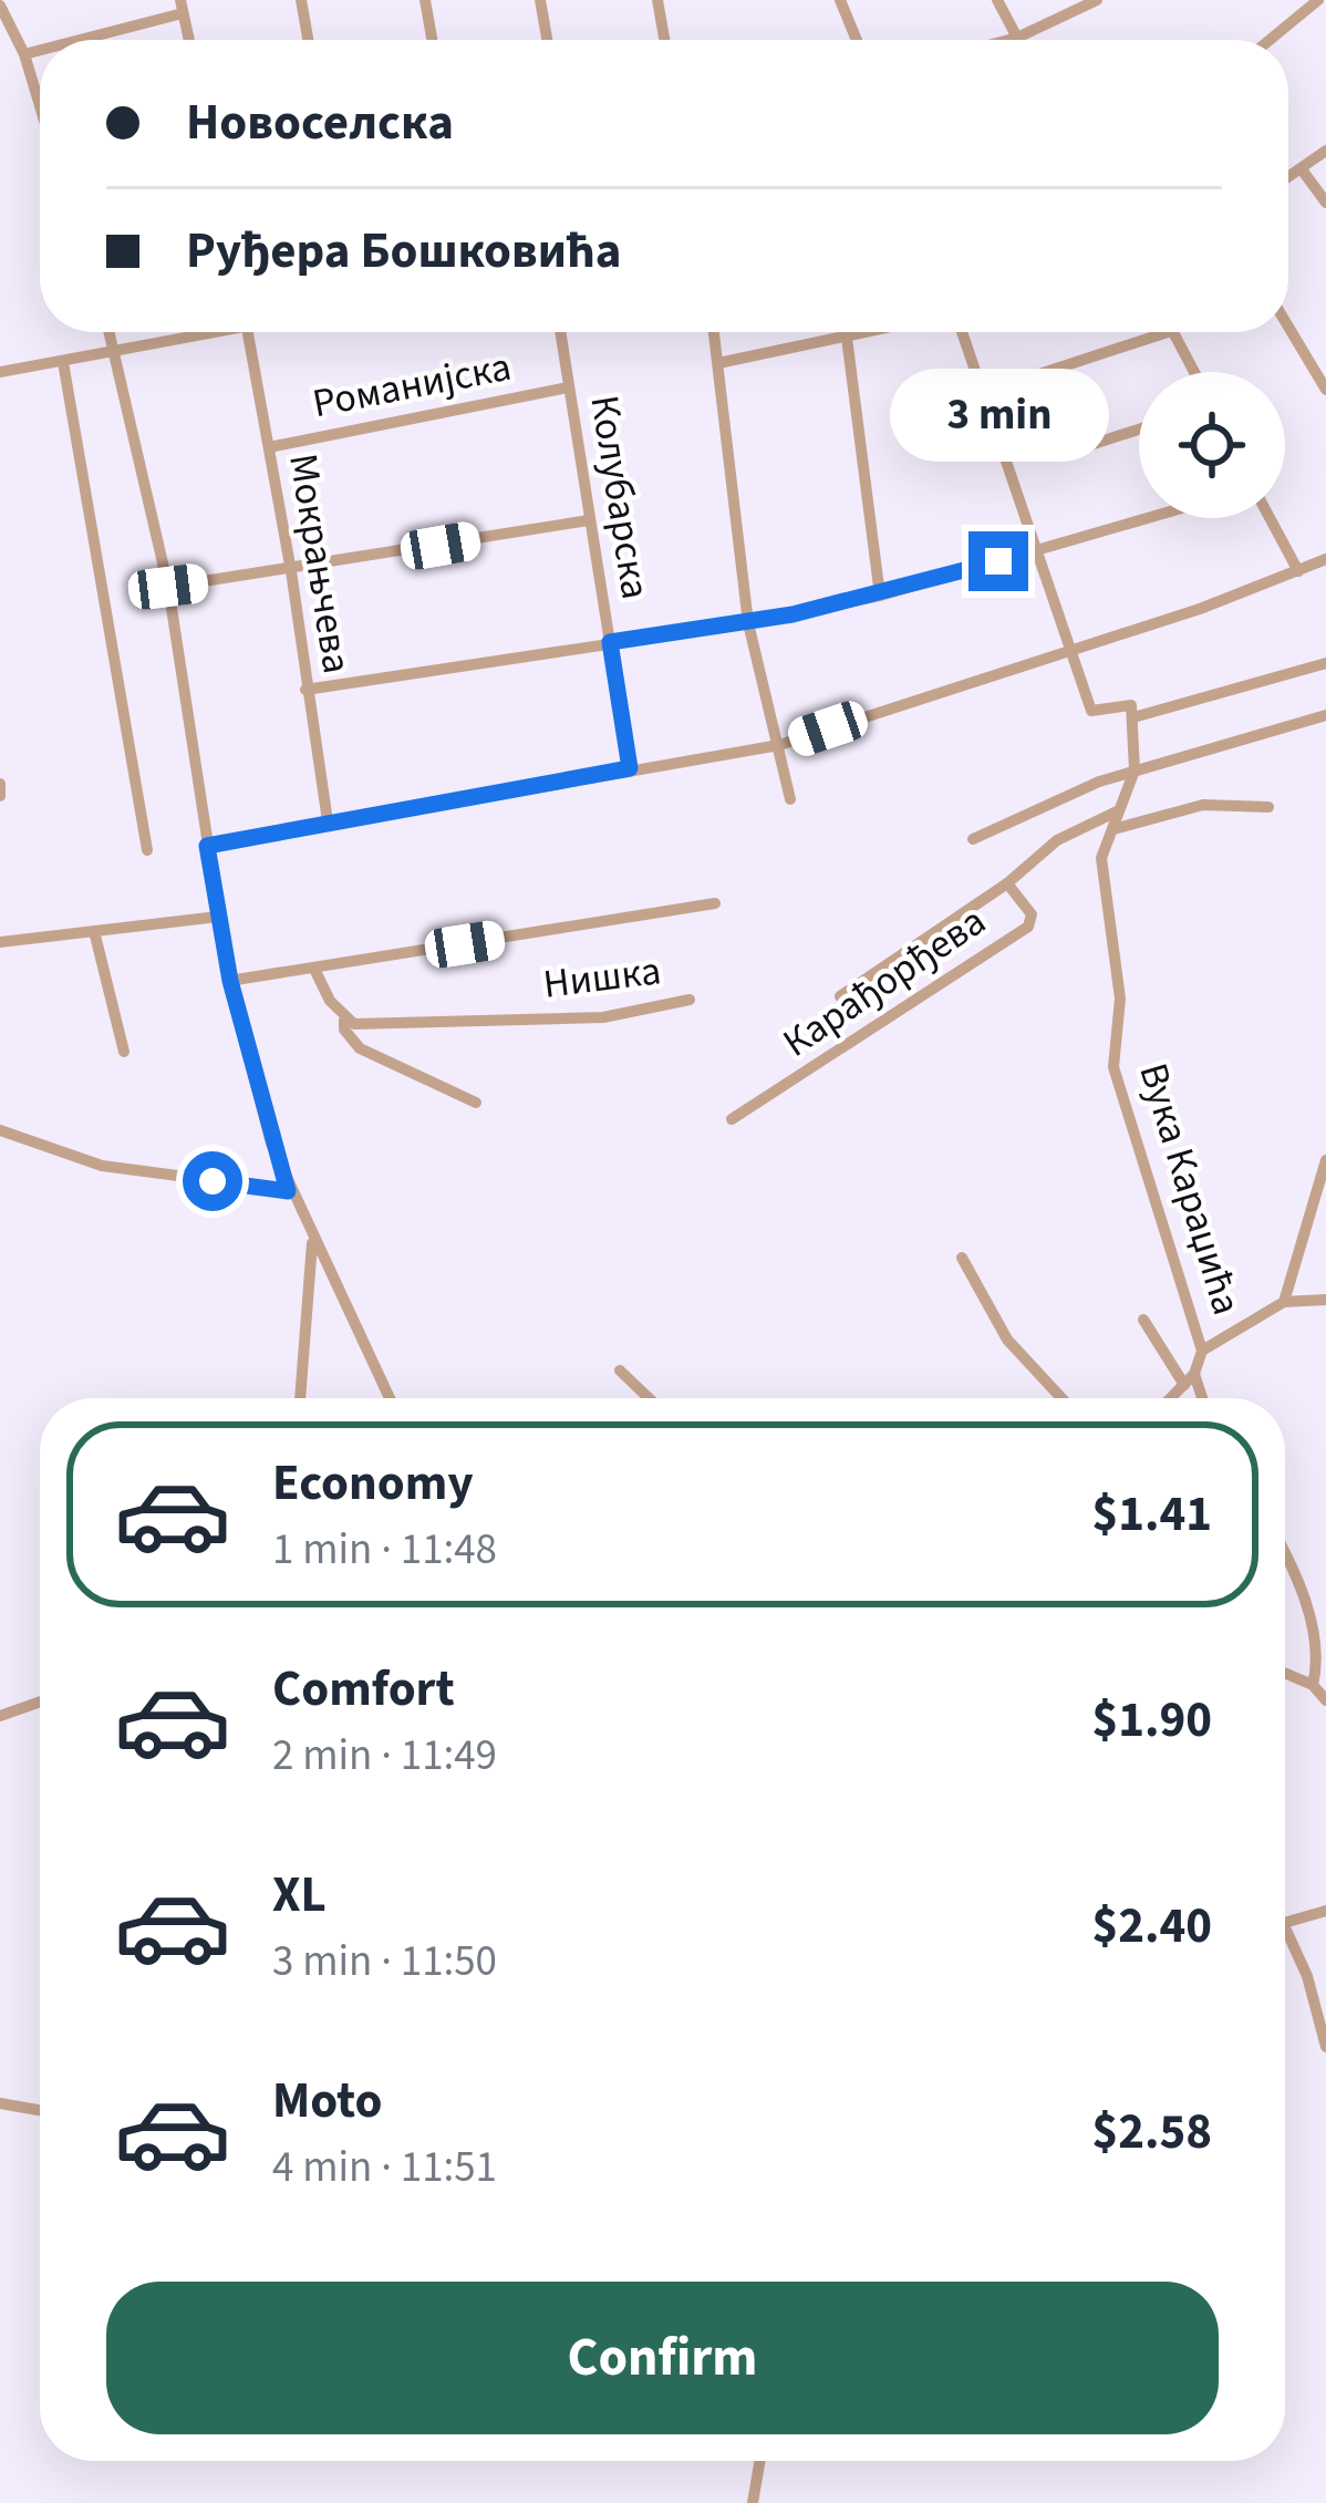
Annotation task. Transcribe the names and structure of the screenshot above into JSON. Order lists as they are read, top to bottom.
{
  "streets": {
    "street": [
      "Романијска",
      "Колубарска",
      "Мокрањчева",
      "Нишка",
      "Карађорђева",
      "Вука Караџића"
    ]
  },
  "crossings": [
    ["Романијска", "Колубарска"],
    ["Романијска", "Мокрањчева"]
  ],
  "page": {
    "banner": ["Новоселска", "Руђера Бошковића"],
    "bubble": "3 min",
    "list": [
      {
        "name": "Economy",
        "note": "1 min · 11:48",
        "value": "$1.41"
      },
      {
        "name": "Comfort",
        "note": "2 min · 11:49",
        "value": "$1.90"
      },
      {
        "name": "XL",
        "note": "3 min · 11:50",
        "value": "$2.40"
      },
      {
        "name": "Moto",
        "note": "4 min · 11:51",
        "value": "$2.58"
      }
    ],
    "buttons": "Confirm"
  }
}
